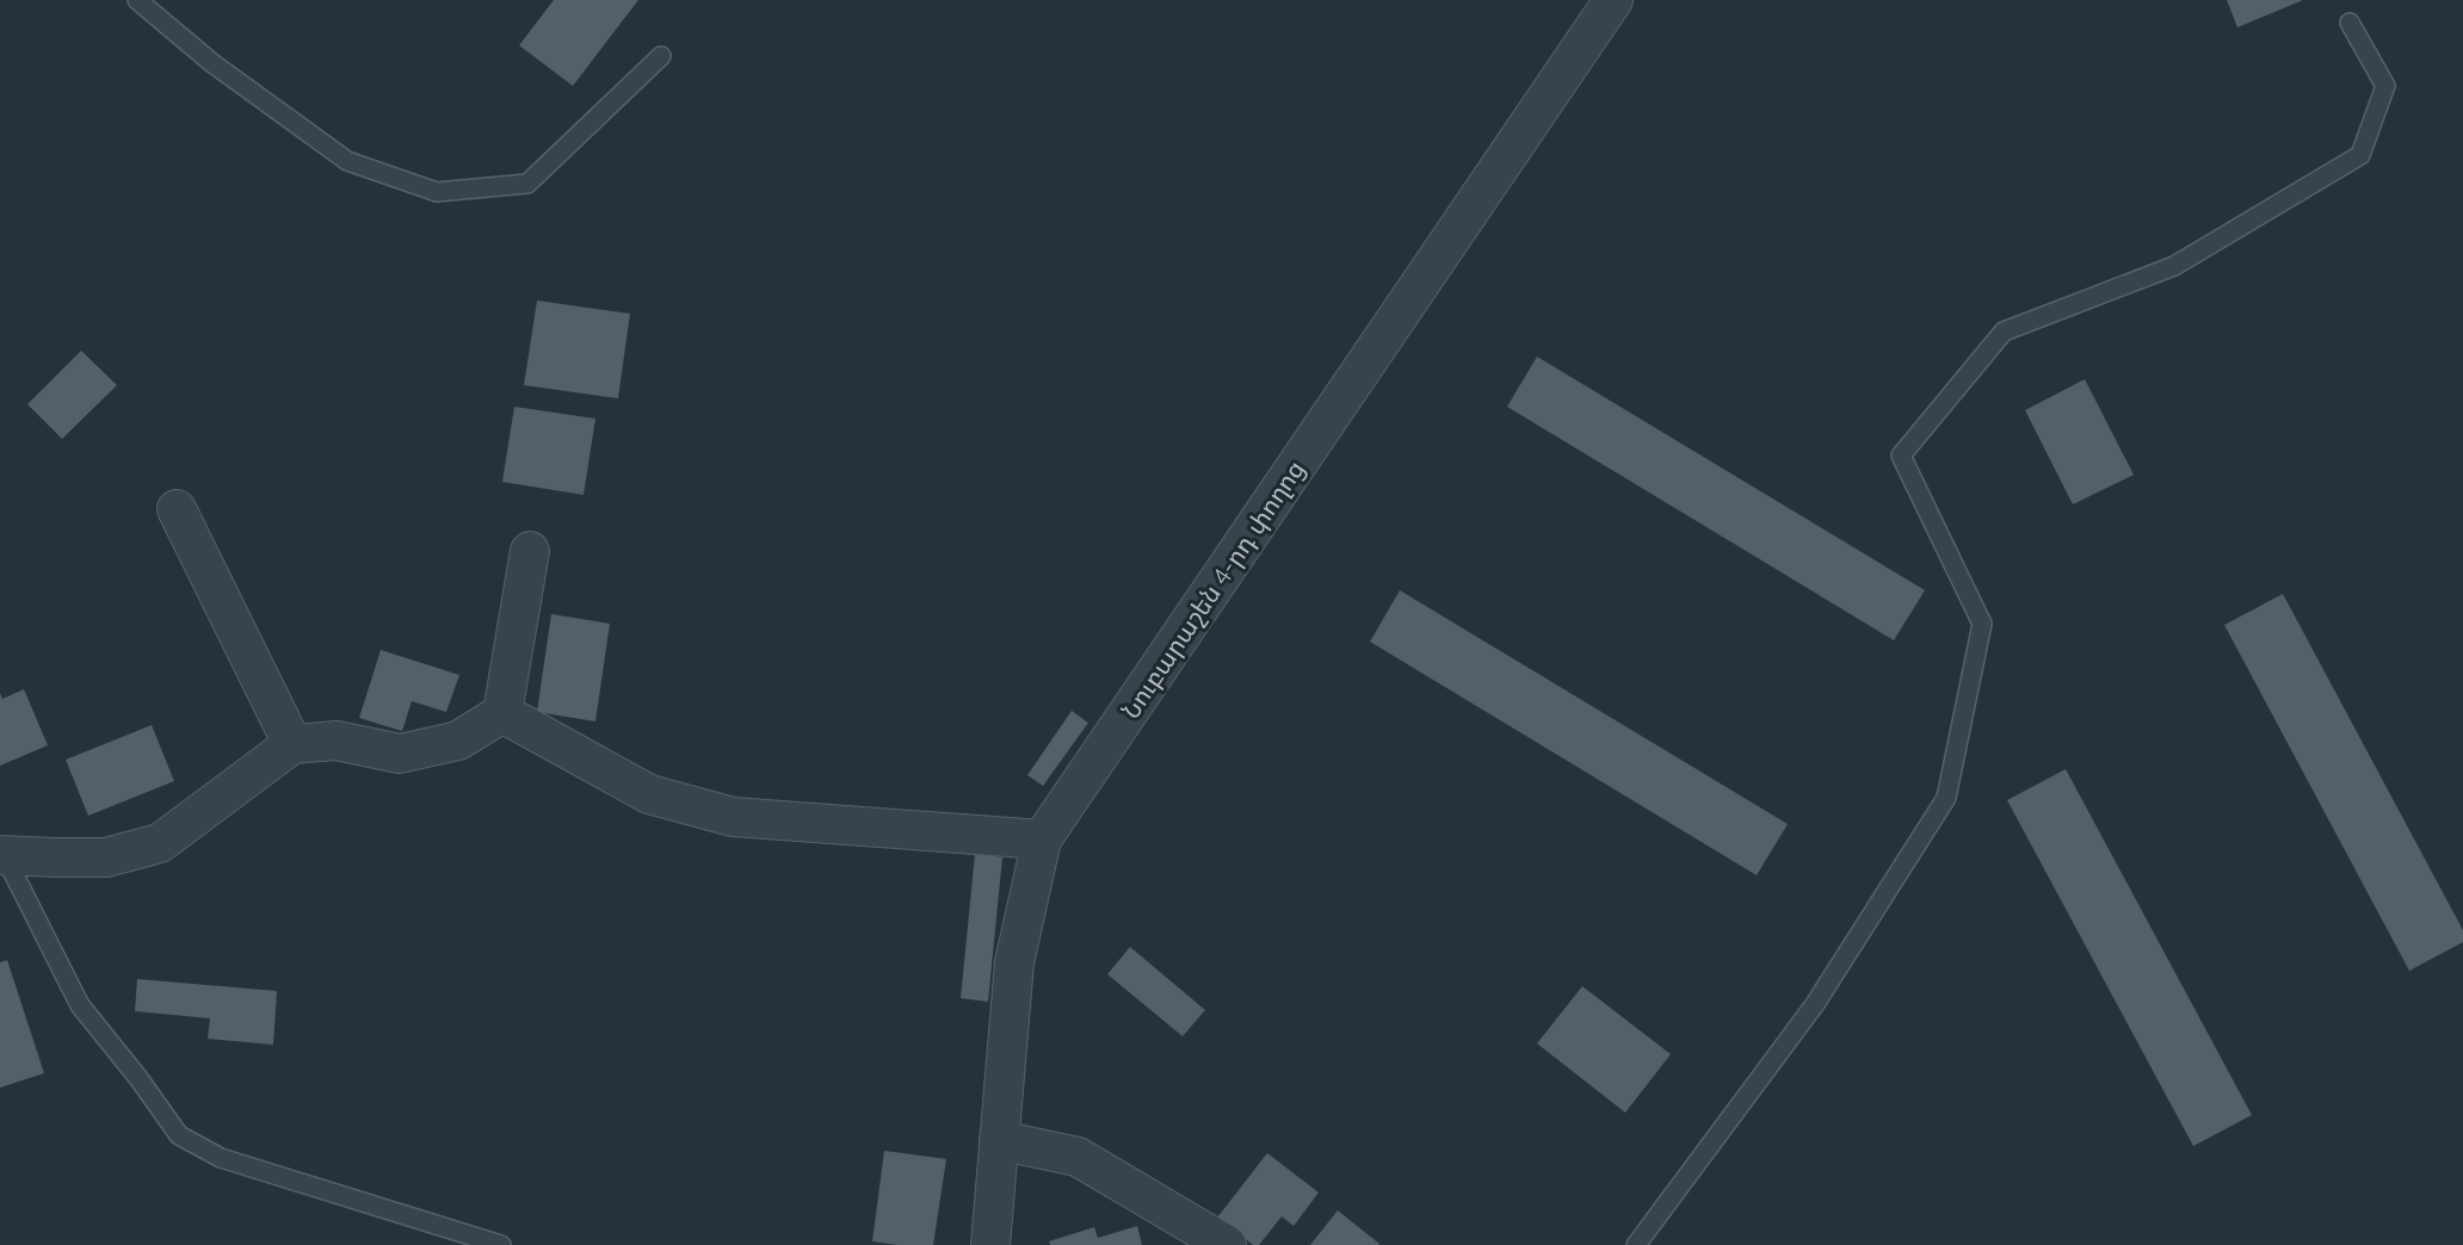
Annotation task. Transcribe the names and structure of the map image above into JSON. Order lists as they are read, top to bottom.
{
  "streets": {
    "street": ["Նուբարաշեն 4-րդ փողոց"]
  }
}
